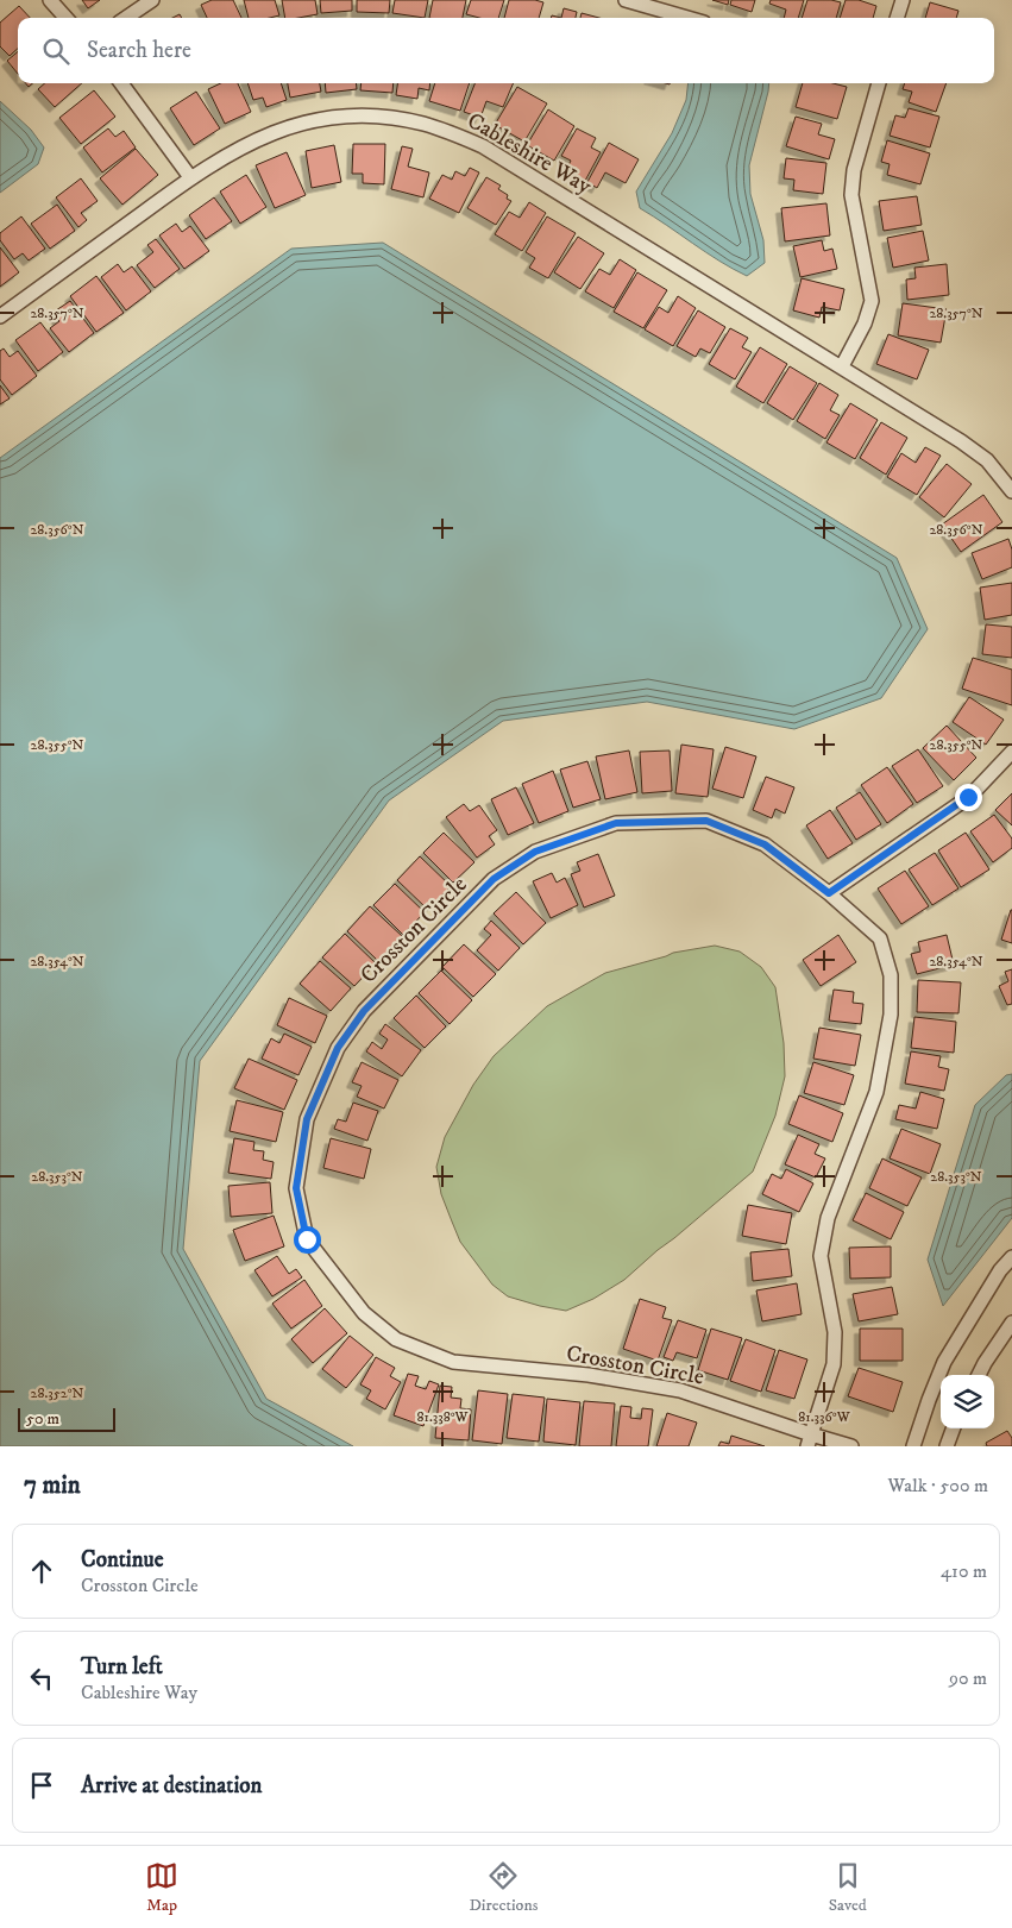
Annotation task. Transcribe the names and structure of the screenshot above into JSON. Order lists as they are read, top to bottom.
{
  "streets": {
    "street": ["Cableshire Way", "Crosston Circle"]
  },
  "scale_bar": "50 m",
  "page": {
    "search": "Search here",
    "scale": "50 m",
    "heading": ["7 min", "Walk · 500 m"],
    "list": [
      ["Continue", "Crosston Circle", "410 m"],
      ["Turn left", "Cableshire Way", "90 m"],
      "Arrive at destination"
    ],
    "nav": ["Map", "Directions", "Saved"]
  },
  "coordinates": [
    "28.357°N",
    "28.356°N",
    "28.355°N",
    "28.354°N",
    "28.353°N",
    "28.352°N",
    "81.338°W",
    "81.336°W"
  ]
}
